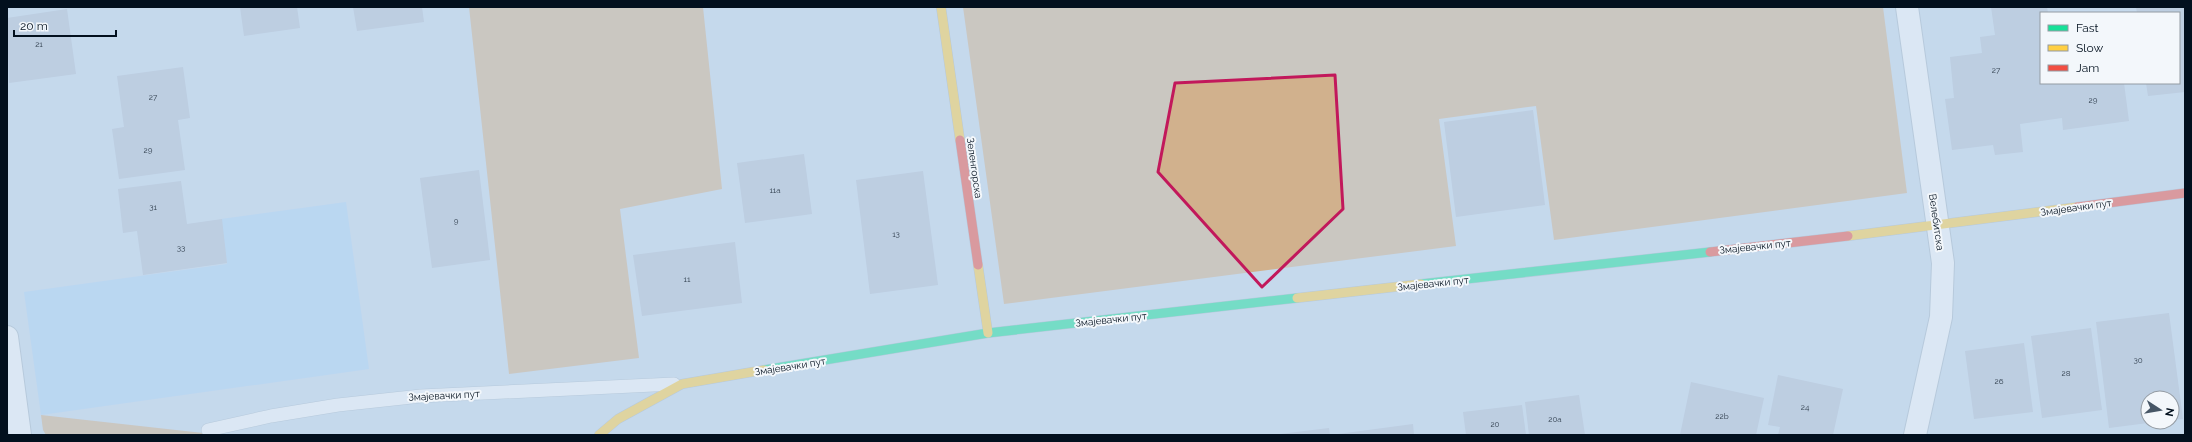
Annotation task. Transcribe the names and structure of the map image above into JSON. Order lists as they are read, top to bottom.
{
  "streets": {
    "street": ["Зеленгорска", "Змајевачки пут", "Велебитска"]
  },
  "crossings": [
    ["Зеленгорска", "Змајевачки пут"],
    ["Змајевачки пут", "Велебитска"]
  ],
  "house_numbers": [
    "21",
    "27",
    "27",
    "29",
    "29",
    "11a",
    "31",
    "9",
    "13",
    "33",
    "11",
    "30",
    "28",
    "26",
    "24",
    "22b",
    "20a",
    "20"
  ],
  "legend": ["Fast", "Slow", "Jam"],
  "scale_bar": "20 m",
  "north": "right"
}
